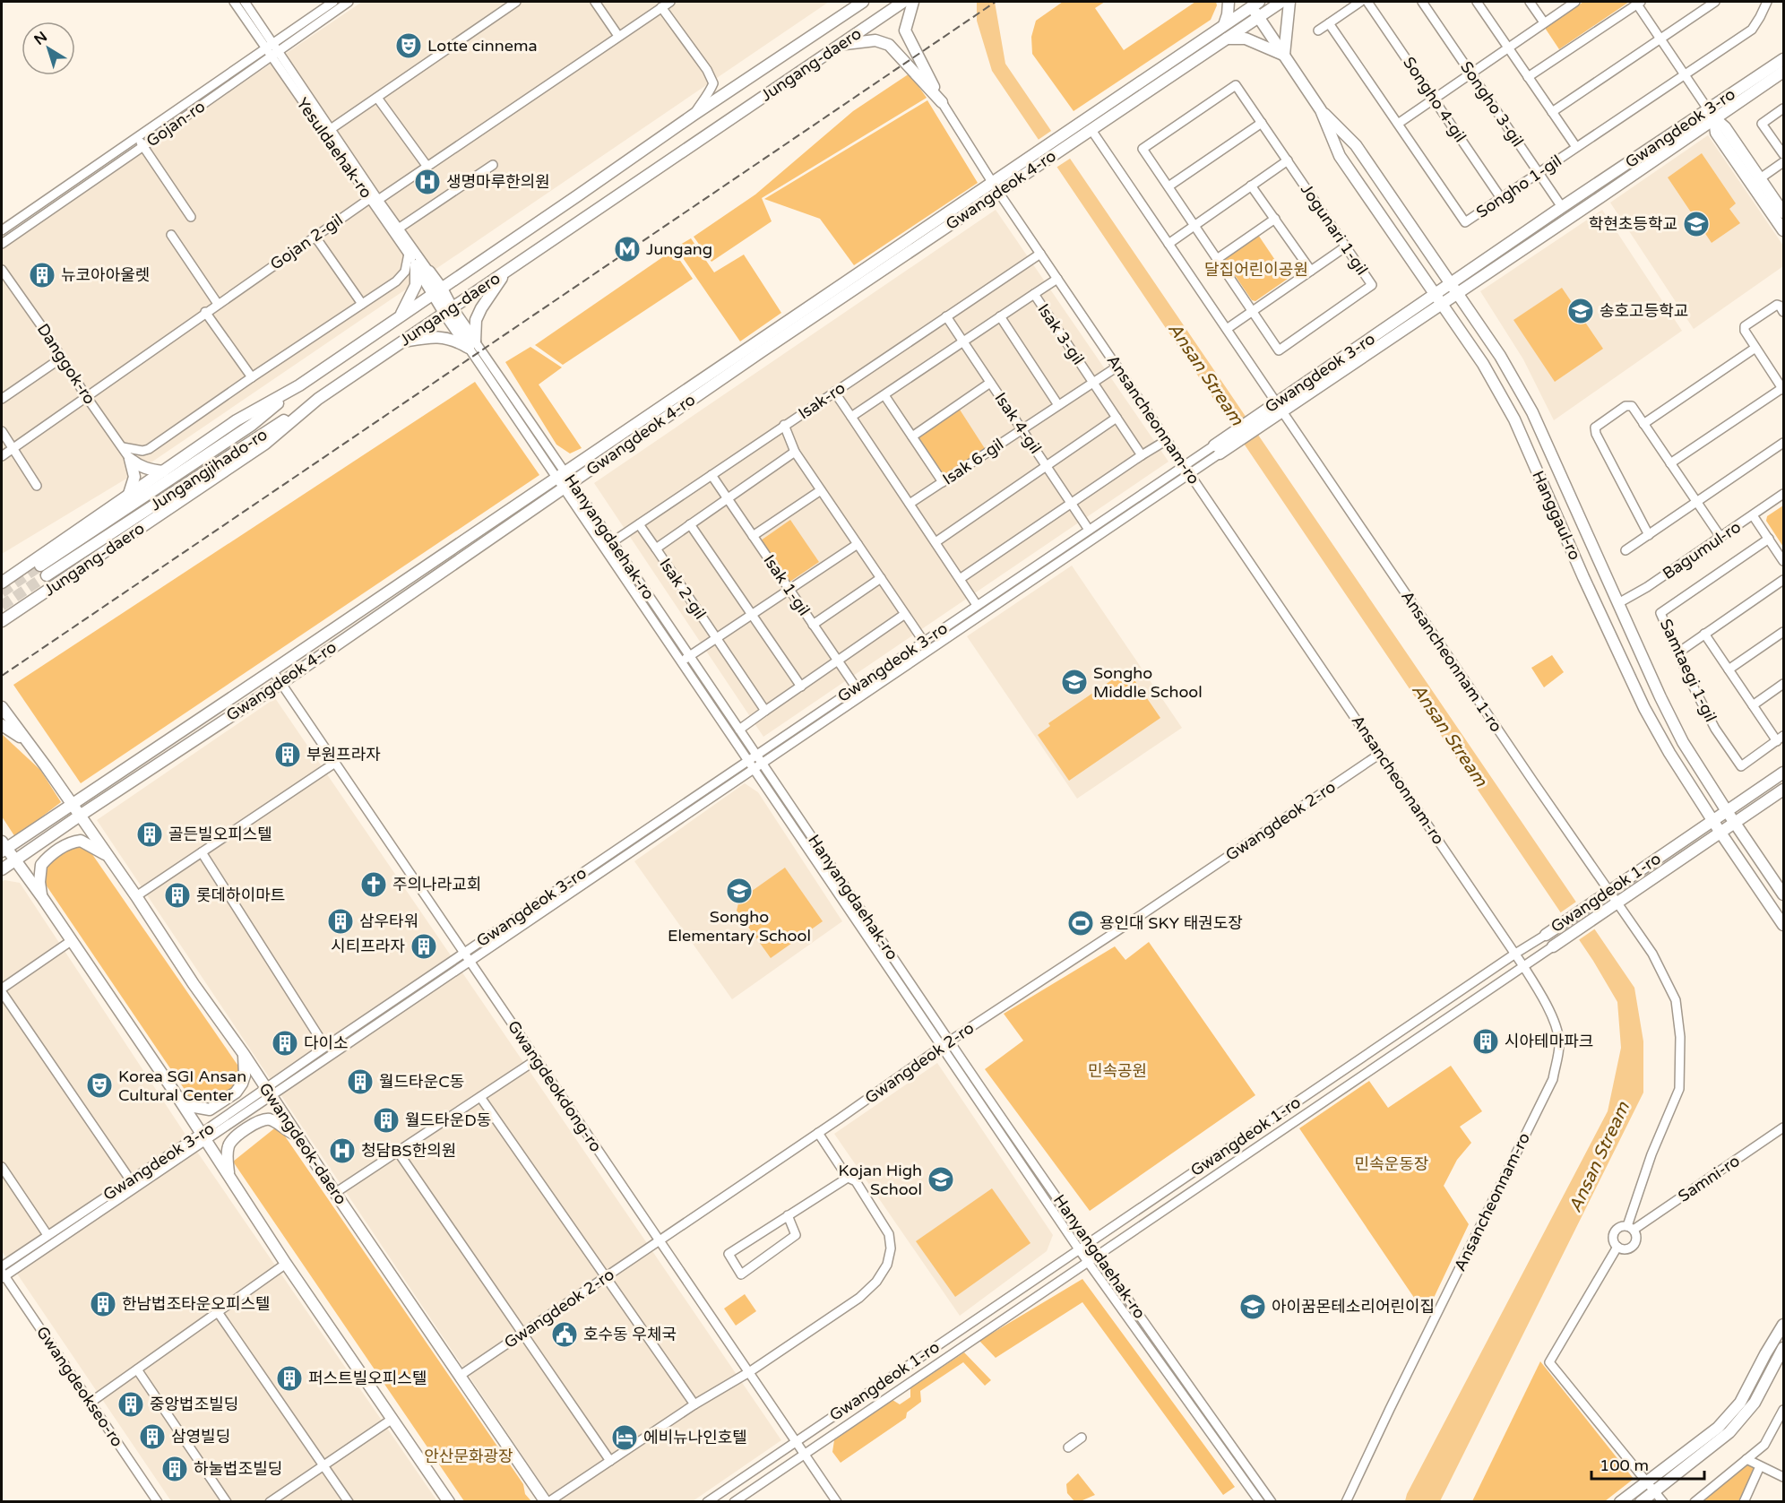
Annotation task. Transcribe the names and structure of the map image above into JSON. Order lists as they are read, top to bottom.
{
  "streets": {
    "main road": [
      "Jungang-daero",
      "Gwangdeok 3-ro",
      "Yesuldaehak-ro",
      "Gwangdeok 4-ro",
      "Jungangjihado-ro",
      "Hanggaul-ro",
      "Hanyangdaehak-ro",
      "Gwangdeok 1-ro",
      "Gwangdeok-daero"
    ],
    "street": [
      "Songho 4-gil",
      "Songho 3-gil",
      "Gojan-ro",
      "Songho 1-gil",
      "Jogunari 1-gil",
      "Gojan 2-gil",
      "Isak 3-gil",
      "Danggok-ro",
      "Isak-ro",
      "Ansancheonnam-ro",
      "Isak 4-gil",
      "Isak 6-gil",
      "Bagumul-ro",
      "Isak 1-gil",
      "Isak 2-gil",
      "Ansancheonnam 1-ro",
      "Samtaegi 1-gil",
      "Gwangdeok 2-ro",
      "Gwangdeokdong-ro",
      "Samni-ro",
      "Gwangdeokseo-ro"
    ]
  },
  "crossings": [
    ["Jungang-daero", "Yesuldaehak-ro"],
    ["Jungang-daero", "Jungangjihado-ro"],
    ["Jungang-daero", "Hanyangdaehak-ro"],
    ["Songho 4-gil", "Songho 1-gil"],
    ["Songho 3-gil", "Gwangdeok 3-ro"],
    ["Songho 3-gil", "Songho 1-gil"],
    ["Gojan-ro", "Yesuldaehak-ro"],
    ["Gwangdeok 3-ro", "Ansancheonnam-ro"],
    ["Gwangdeok 3-ro", "Isak 4-gil"],
    ["Gwangdeok 3-ro", "Hanggaul-ro"],
    ["Gwangdeok 3-ro", "Hanyangdaehak-ro"],
    ["Gwangdeok 3-ro", "Isak 1-gil"],
    ["Gwangdeok 3-ro", "Ansancheonnam 1-ro"],
    ["Gwangdeok 3-ro", "Gwangdeokdong-ro"],
    ["Gwangdeok 3-ro", "Gwangdeok-daero"],
    ["Gwangdeok 3-ro", "Gwangdeokseo-ro"],
    ["Yesuldaehak-ro", "Gojan 2-gil"],
    ["Yesuldaehak-ro", "Hanyangdaehak-ro"],
    ["Gwangdeok 4-ro", "Ansancheonnam-ro"],
    ["Gwangdeok 4-ro", "Hanggaul-ro"],
    ["Gwangdeok 4-ro", "Hanyangdaehak-ro"],
    ["Gwangdeok 4-ro", "Ansancheonnam 1-ro"],
    ["Gwangdeok 4-ro", "Gwangdeokdong-ro"],
    ["Gwangdeok 4-ro", "Gwangdeok-daero"],
    ["Gojan 2-gil", "Danggok-ro"],
    ["Isak 3-gil", "Isak 4-gil"],
    ["Isak 3-gil", "Isak 6-gil"],
    ["Isak-ro", "Ansancheonnam-ro"],
    ["Isak-ro", "Isak 4-gil"],
    ["Isak-ro", "Hanyangdaehak-ro"],
    ["Isak-ro", "Isak 1-gil"],
    ["Ansancheonnam-ro", "Isak 6-gil"],
    ["Ansancheonnam-ro", "Gwangdeok 2-ro"],
    ["Ansancheonnam-ro", "Gwangdeok 1-ro"],
    ["Isak 4-gil", "Isak 6-gil"],
    ["Hanggaul-ro", "Bagumul-ro"],
    ["Hanggaul-ro", "Gwangdeok 1-ro"],
    ["Hanyangdaehak-ro", "Gwangdeok 2-ro"],
    ["Hanyangdaehak-ro", "Gwangdeok 1-ro"],
    ["Isak 1-gil", "Isak 2-gil"],
    ["Ansancheonnam 1-ro", "Gwangdeok 1-ro"],
    ["Ansancheonnam 1-ro", "Samni-ro"],
    ["Gwangdeok 2-ro", "Gwangdeokdong-ro"],
    ["Gwangdeok 2-ro", "Gwangdeok-daero"],
    ["Gwangdeok 1-ro", "Gwangdeokdong-ro"]
  ],
  "water": ["Ansan Stream"],
  "parks": [
    "달집어린이공원",
    "민속공원",
    "민속운동장",
    "안산문화광장"
  ],
  "places": {
    "theatre": ["Lotte cinnema", "Korea SGI Ansan Cultural Center"],
    "hospital": ["생명마루한의원", "청담BS한의원"],
    "school or university": [
      "학현초등학교",
      "송호고등학교",
      "Songho Middle School",
      "Songho Elementary School",
      "Kojan High School",
      "아이꿈몬테소리어린이집"
    ],
    "metro station": ["Jungang"],
    "building": [
      "뉴코아아울렛",
      "부원프라자",
      "골든빌오피스텔",
      "롯데하이마트",
      "삼우타워",
      "시티프라자",
      "시아테마파크",
      "다이소",
      "월드타운C동",
      "월드타운D동",
      "한남법조타운오피스텔",
      "퍼스트빌오피스텔",
      "중앙법조빌딩",
      "삼영빌딩",
      "하눌법조빌딩"
    ],
    "church": ["주의나라교회"],
    "sports": ["용인대 SKY 태권도장"],
    "public building": ["호수동 우체국"],
    "hotel": ["에비뉴나인호텔"]
  },
  "scale_bar": "100 m",
  "north": "top left"
}
